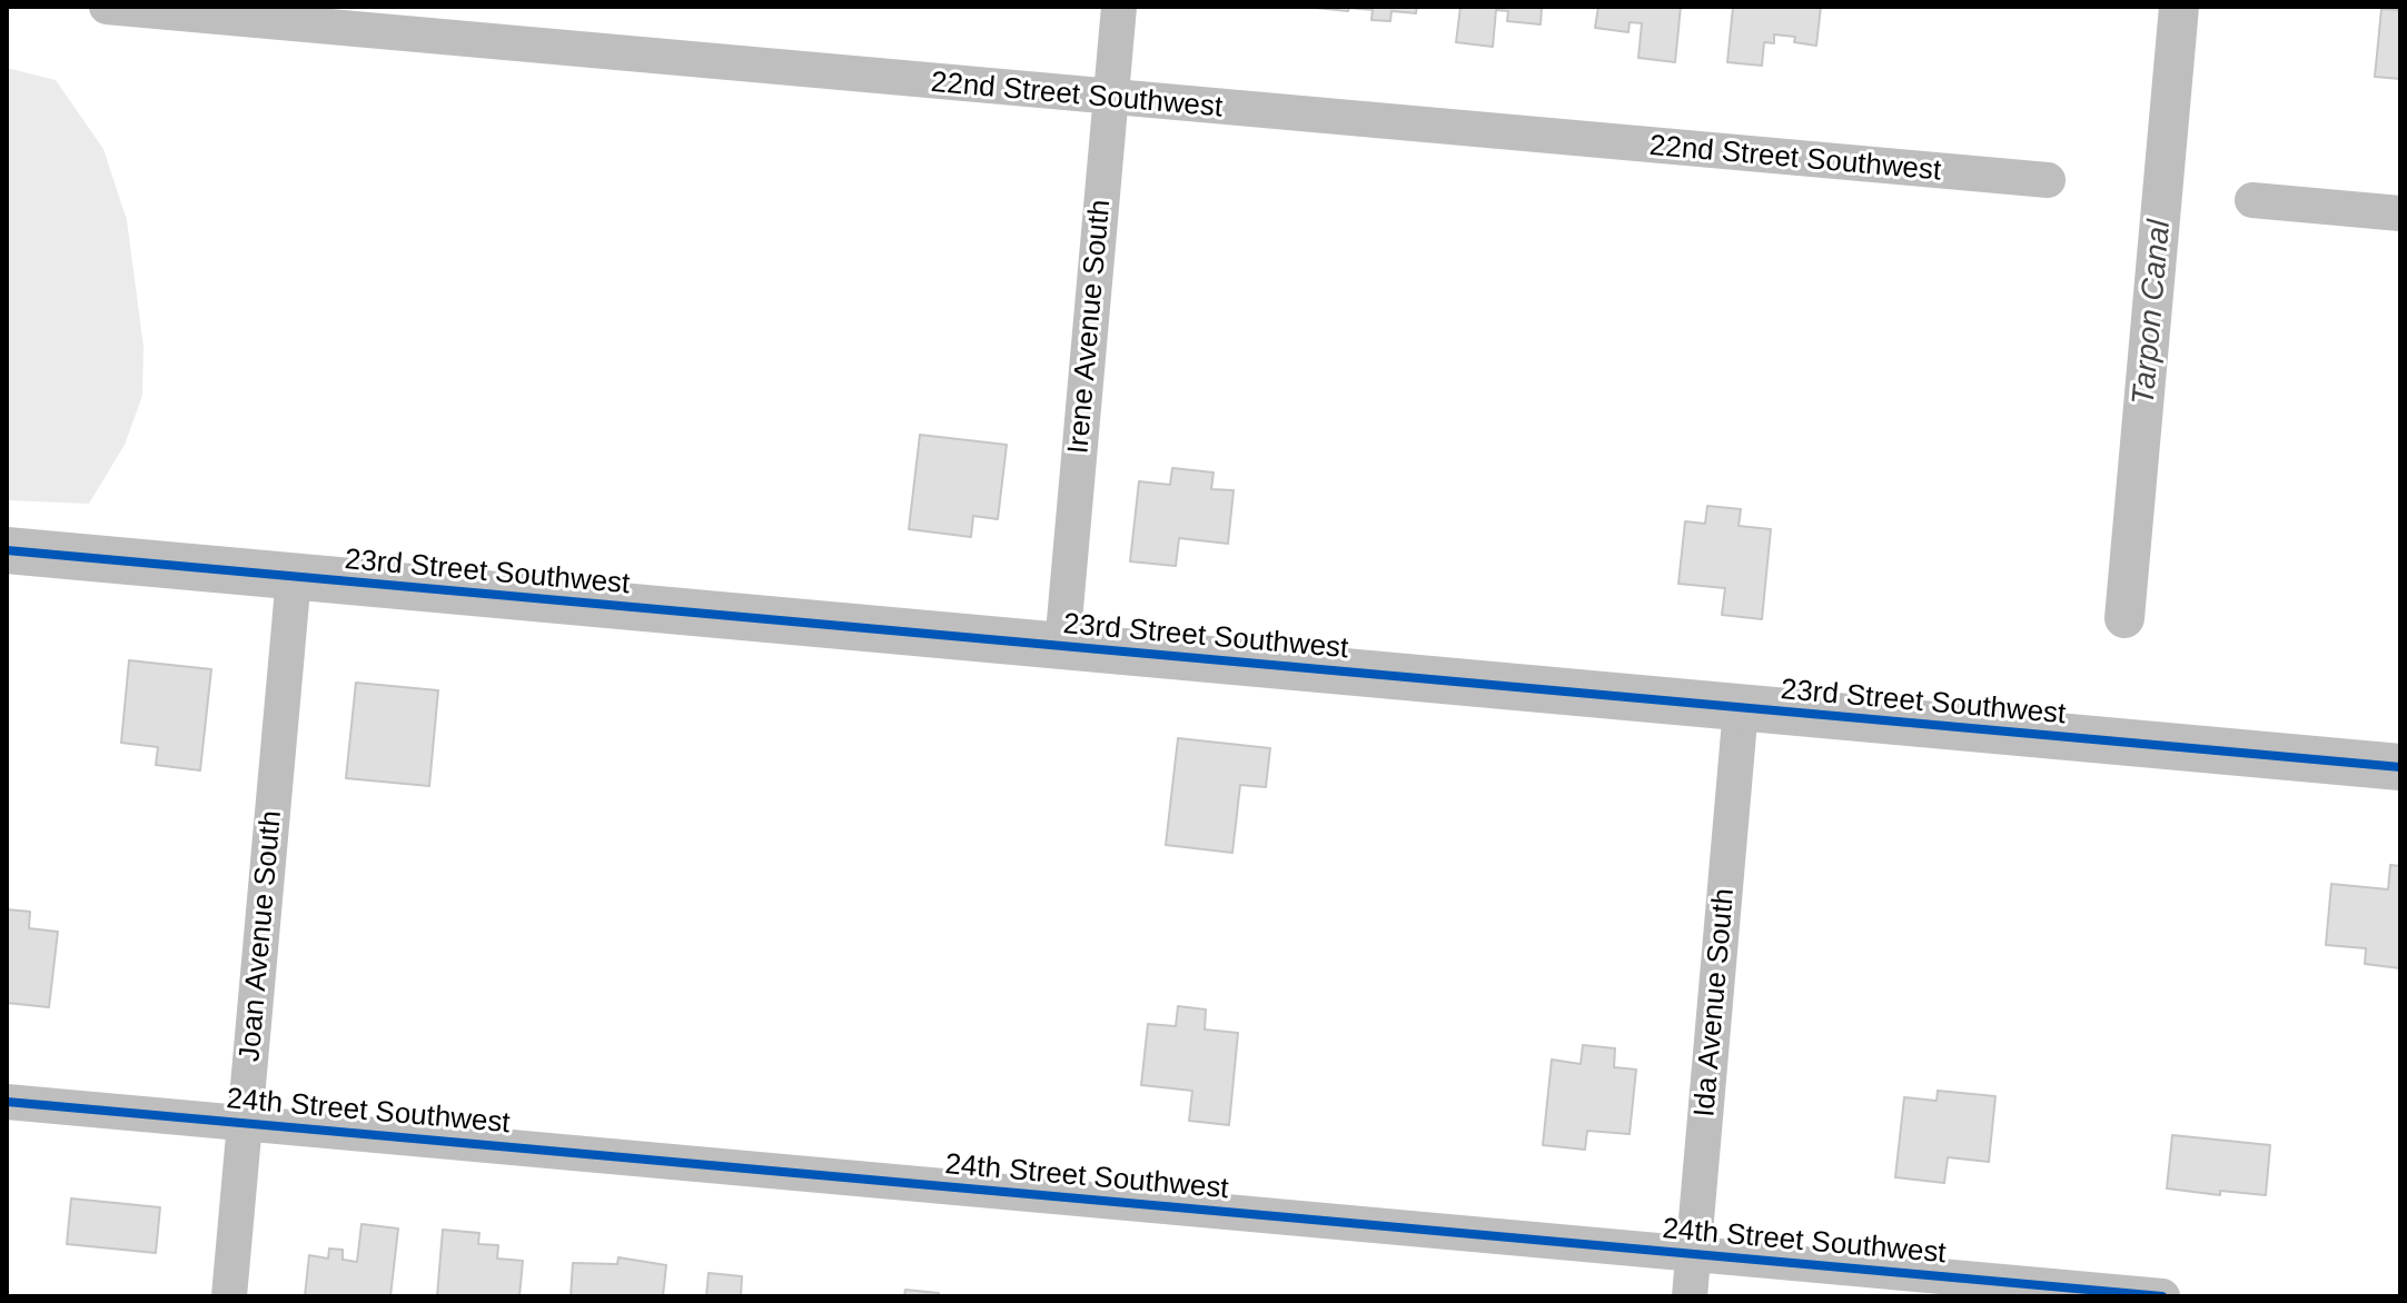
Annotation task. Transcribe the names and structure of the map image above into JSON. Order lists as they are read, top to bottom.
{
  "streets": {
    "street": [
      "22nd Street Southwest",
      "Irene Avenue South",
      "23rd Street Southwest",
      "Joan Avenue South",
      "Ida Avenue South",
      "24th Street Southwest"
    ]
  },
  "crossings": [
    ["22nd Street Southwest", "Irene Avenue South"],
    ["Irene Avenue South", "23rd Street Southwest"],
    ["23rd Street Southwest", "Joan Avenue South"],
    ["23rd Street Southwest", "Ida Avenue South"],
    ["Joan Avenue South", "24th Street Southwest"],
    ["Ida Avenue South", "24th Street Southwest"]
  ],
  "water": ["Tarpon Canal"]
}
